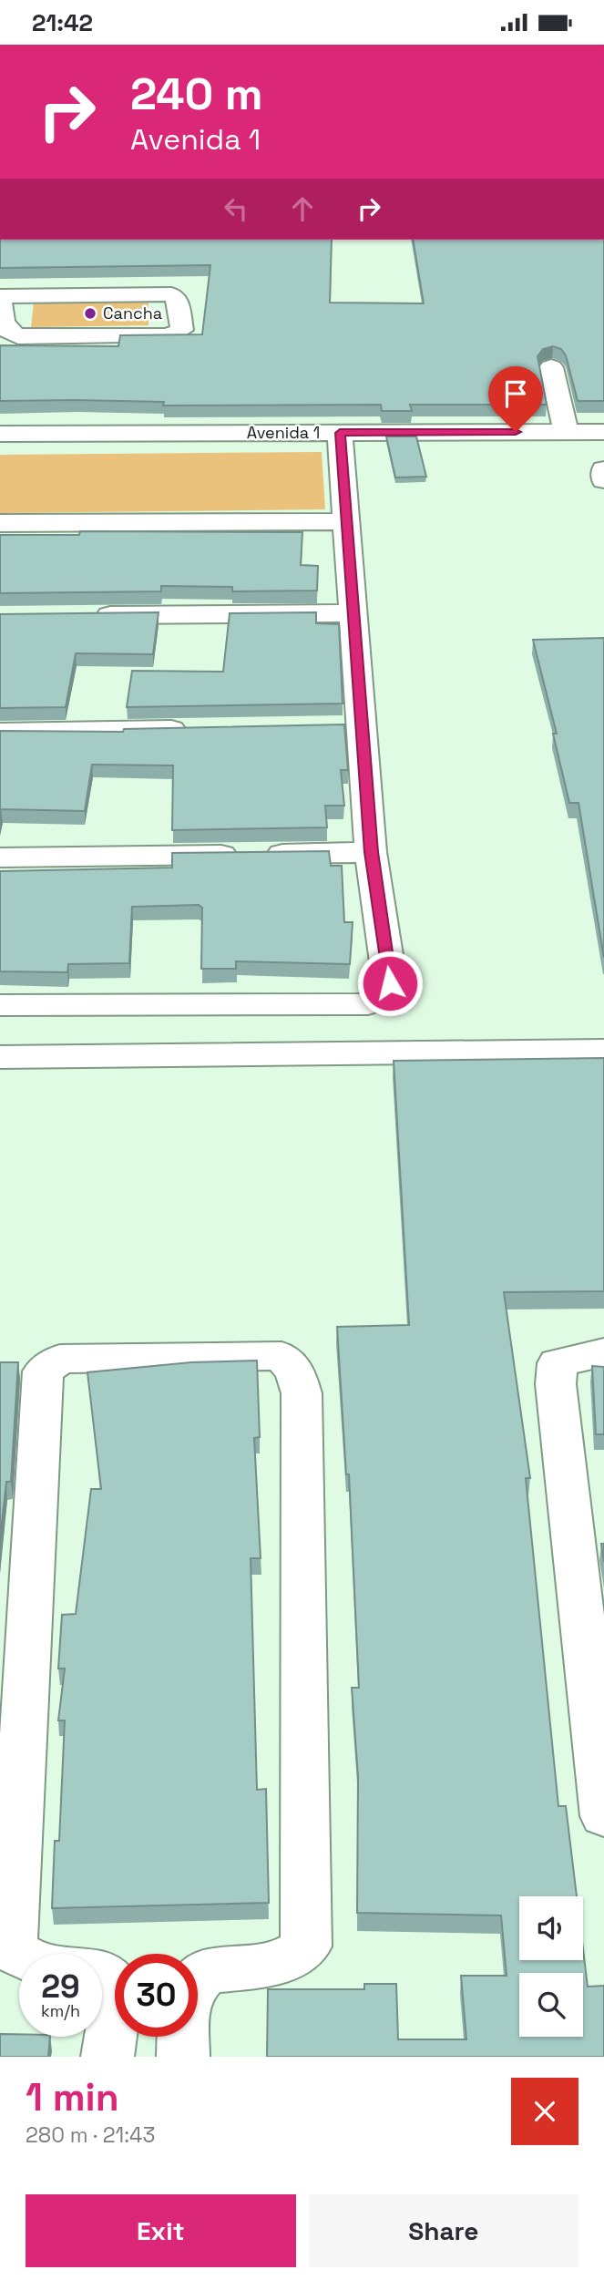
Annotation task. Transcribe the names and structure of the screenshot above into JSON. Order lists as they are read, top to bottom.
{
  "streets": {
    "street": ["Avenida 1"]
  },
  "places": ["Cancha"],
  "page": {
    "status": "21:42",
    "turn": ["240 m", "Avenida 1"],
    "speed": "29 km/h",
    "limit": "30",
    "heading": ["1 min", "280 m · 21:43"],
    "buttons": ["Exit", "Share"]
  }
}
